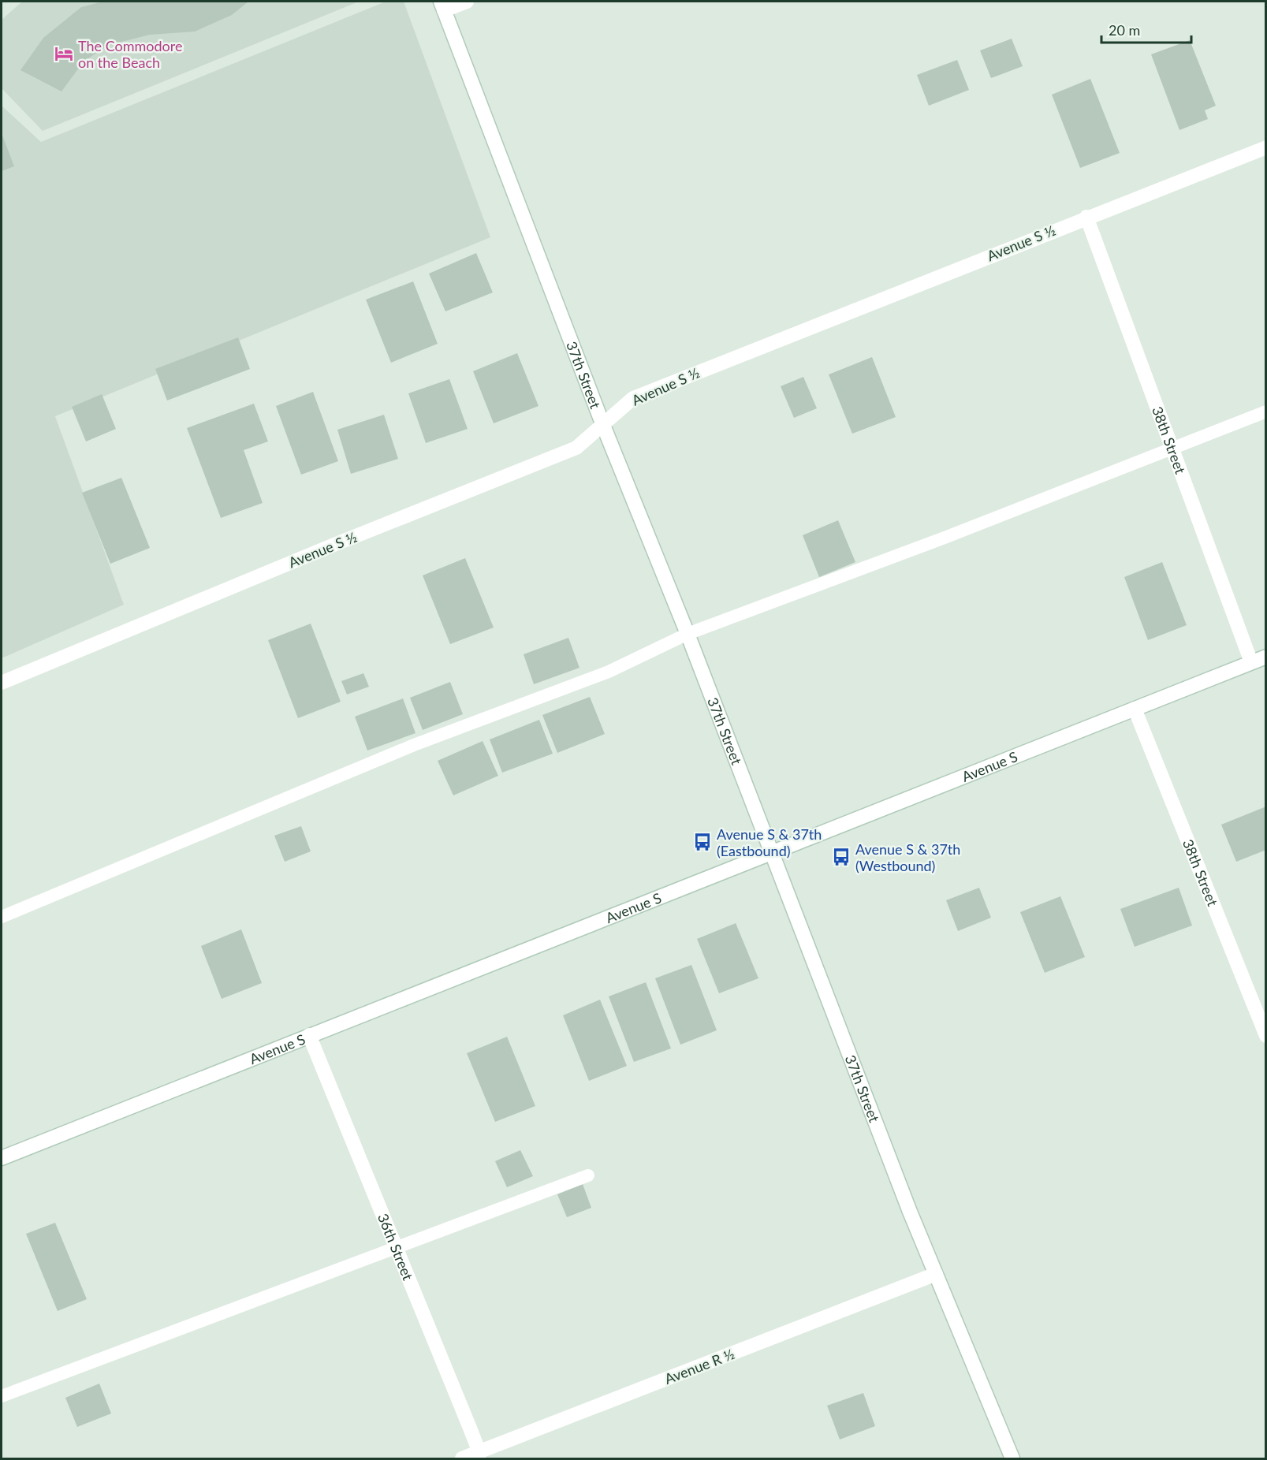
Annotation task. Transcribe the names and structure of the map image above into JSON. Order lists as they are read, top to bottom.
{
  "streets": {
    "street": [
      "Avenue S ½",
      "37th Street",
      "38th Street",
      "Avenue S",
      "36th Street",
      "Avenue R ½"
    ]
  },
  "crossings": [
    ["Avenue S ½", "37th Street"],
    ["Avenue S ½", "38th Street"],
    ["37th Street", "Avenue S"],
    ["37th Street", "Avenue R ½"],
    ["38th Street", "Avenue S"],
    ["Avenue S", "36th Street"],
    ["36th Street", "Avenue R ½"]
  ],
  "places": {
    "hotel": ["The Commodore on the Beach"],
    "bus stop": ["Avenue S & 37th (Eastbound)", "Avenue S & 37th (Westbound)"]
  },
  "scale_bar": "20 m"
}
